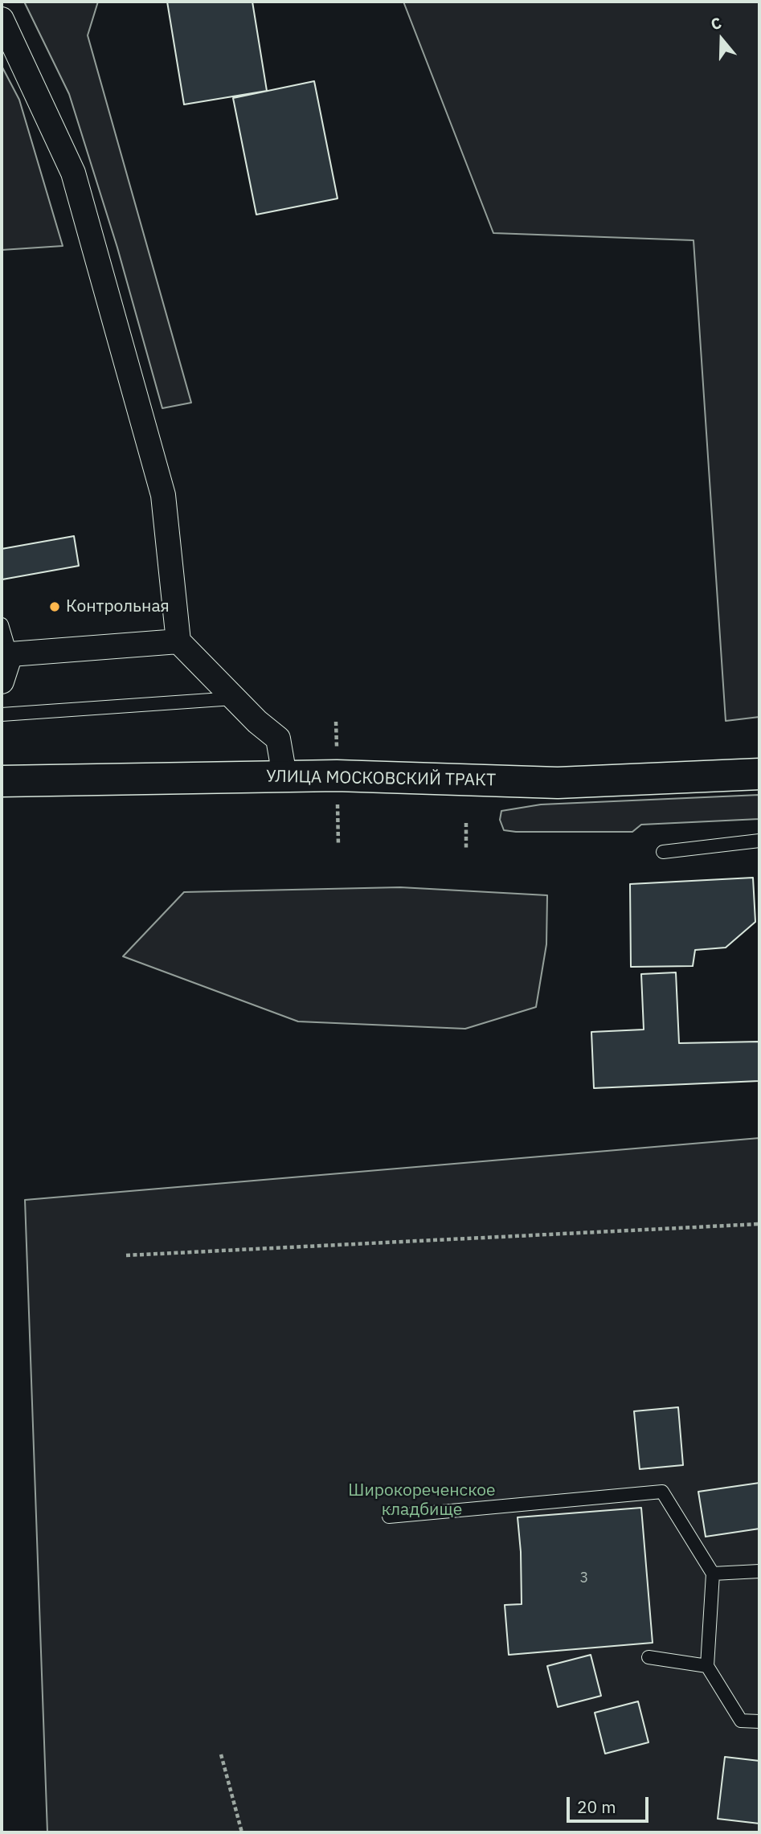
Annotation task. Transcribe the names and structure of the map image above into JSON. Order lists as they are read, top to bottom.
{
  "streets": {
    "main road": ["УЛИЦА МОСКОВСКИЙ ТРАКТ"]
  },
  "parks": ["Широкореченское кладбище"],
  "places": ["Контрольная"],
  "house_numbers": ["3"],
  "scale_bar": "20 m",
  "north": "top"
}
